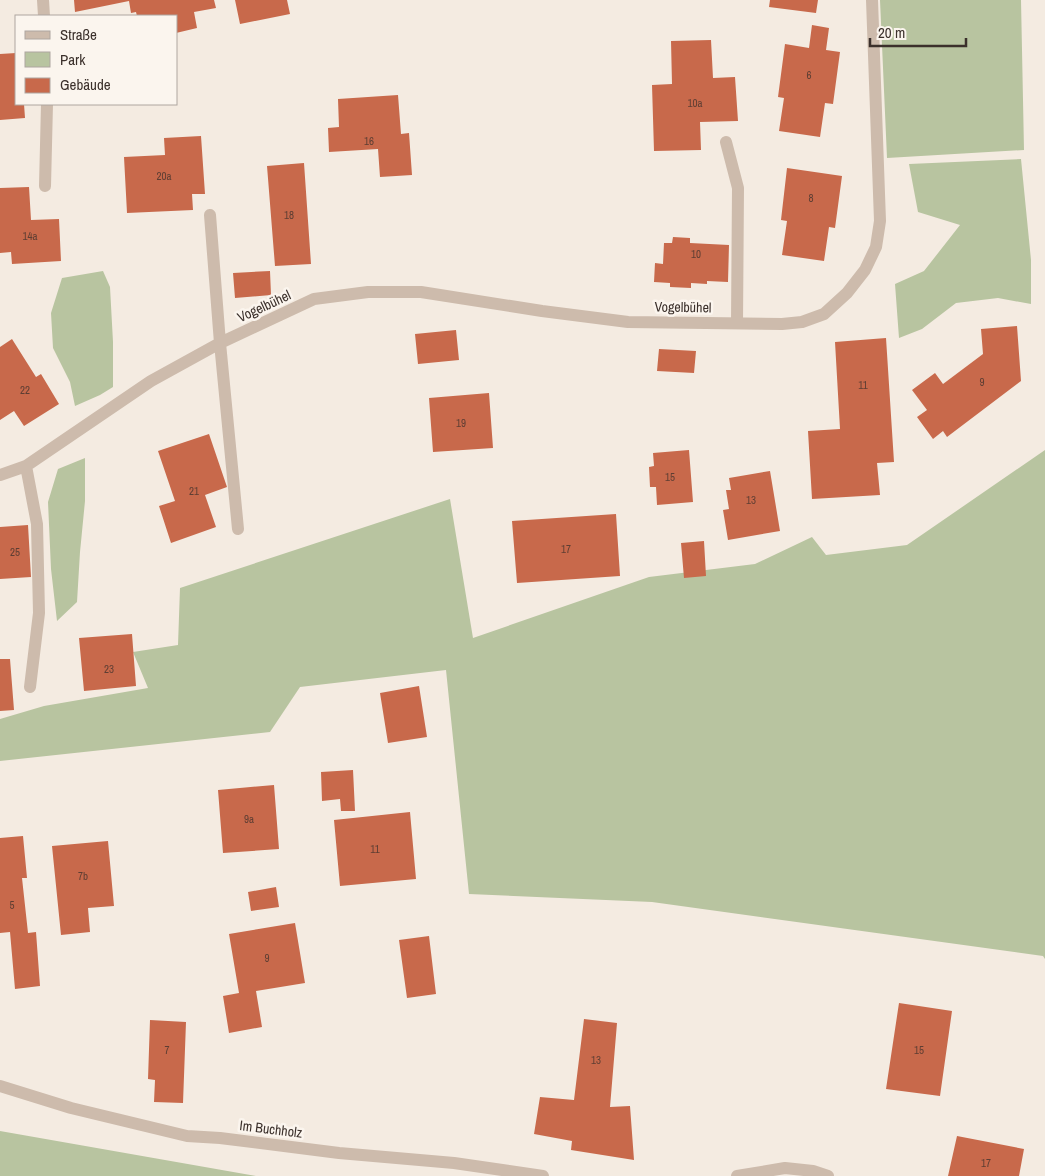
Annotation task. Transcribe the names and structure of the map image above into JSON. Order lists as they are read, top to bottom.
{
  "streets": {
    "street": ["Vogelbühel", "Im Buchholz"]
  },
  "house_numbers": [
    "6",
    "10a",
    "16",
    "20a",
    "8",
    "18",
    "14a",
    "10",
    "9",
    "11",
    "22",
    "19",
    "15",
    "21",
    "13",
    "17",
    "25",
    "23",
    "9a",
    "11",
    "7b",
    "5",
    "9",
    "7",
    "15",
    "13",
    "17"
  ],
  "legend": ["Straße", "Park", "Gebäude"],
  "scale_bar": "20 m"
}
